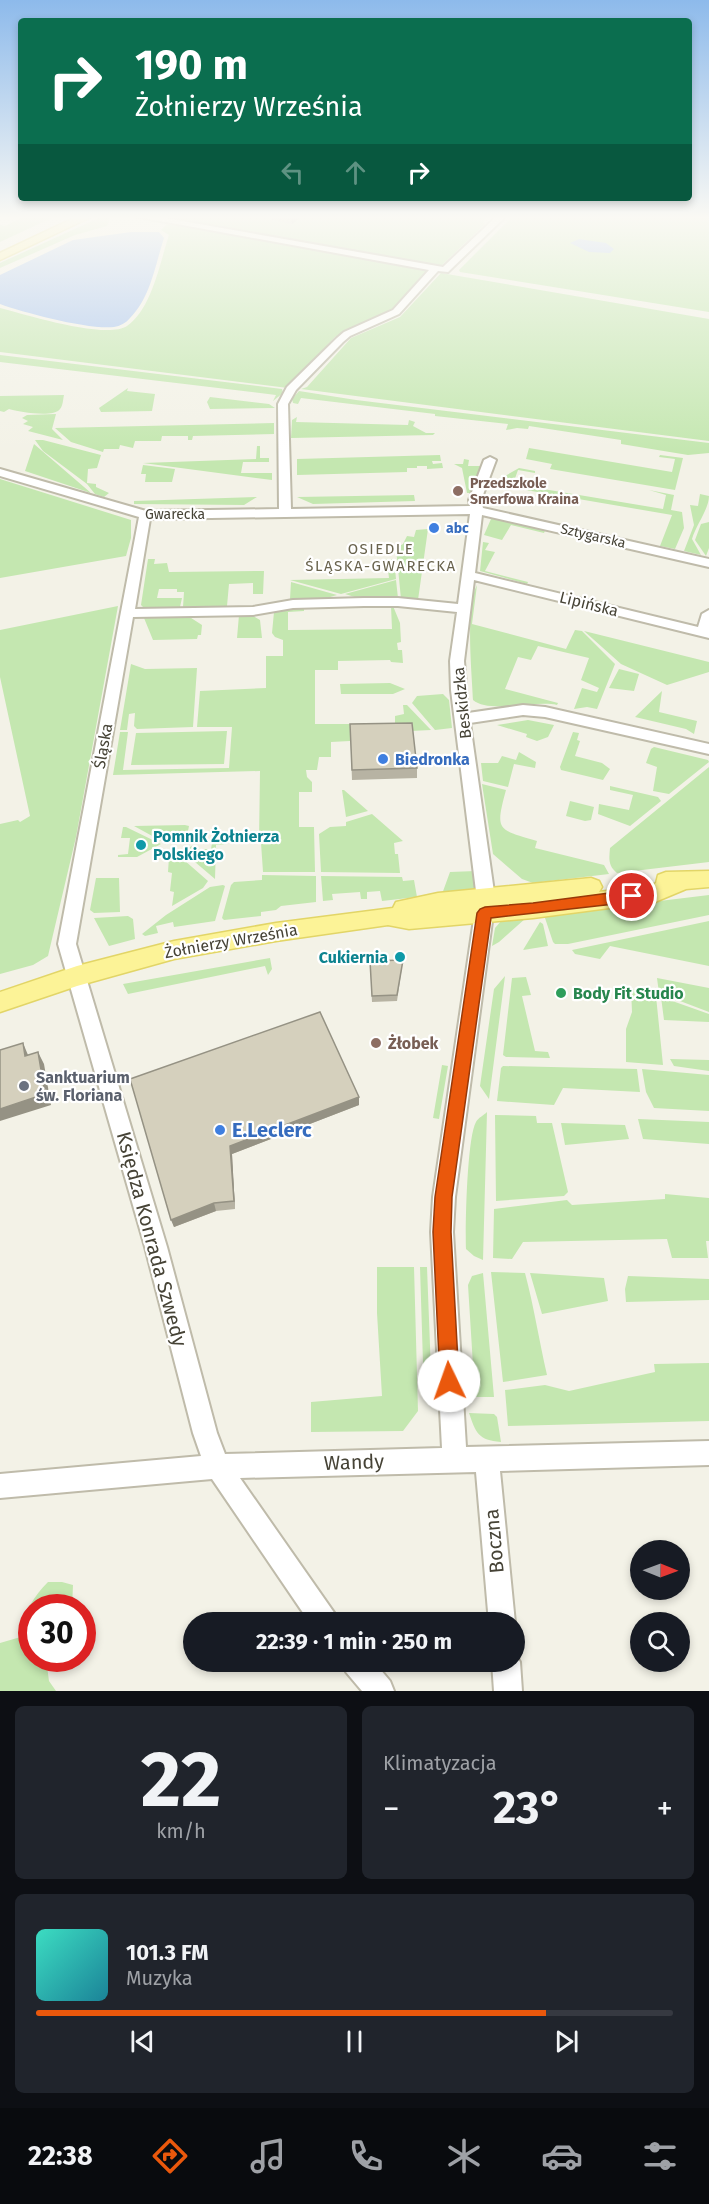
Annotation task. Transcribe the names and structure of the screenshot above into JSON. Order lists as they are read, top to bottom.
{
  "streets": {
    "main road": ["Żołnierzy Września"],
    "street": [
      "Gwarecka",
      "Sztygarska",
      "Lipińska",
      "Beskidzka",
      "Śląska",
      "Księdza Konrada Szwedy",
      "Wandy",
      "Boczna"
    ]
  },
  "crossings": [
    ["Gwarecka", "Sztygarska"],
    ["Gwarecka", "Beskidzka"],
    ["Gwarecka", "Śląska"],
    ["Sztygarska", "Beskidzka"],
    ["Lipińska", "Beskidzka"],
    ["Beskidzka", "Żołnierzy Września"],
    ["Śląska", "Żołnierzy Września"],
    ["Śląska", "Księdza Konrada Szwedy"],
    ["Żołnierzy Września", "Księdza Konrada Szwedy"],
    ["Księdza Konrada Szwedy", "Wandy"],
    ["Wandy", "Boczna"]
  ],
  "districts": ["OSIEDLE ŚLĄSKA-GWARECKA"],
  "places": [
    "Przedszkole Smerfowa Kraina",
    "abc",
    "Biedronka",
    "Pomnik Żołnierza Polskiego",
    "Cukiernia",
    "Body Fit Studio",
    "Żłobek",
    "Sanktuarium św. Floriana",
    "E.Leclerc"
  ],
  "north": "right",
  "page": {
    "turn": ["190 m", "Żołnierzy Września"],
    "limit": "30",
    "trip": "22:39 · 1 min · 250 m",
    "tile": [
      ["22", "km/h"],
      "Klimatyzacja"
    ],
    "heat": ["−", "23°", "+"],
    "song": ["101.3 FM", "Muzyka"],
    "tabs": "22:38"
  }
}
